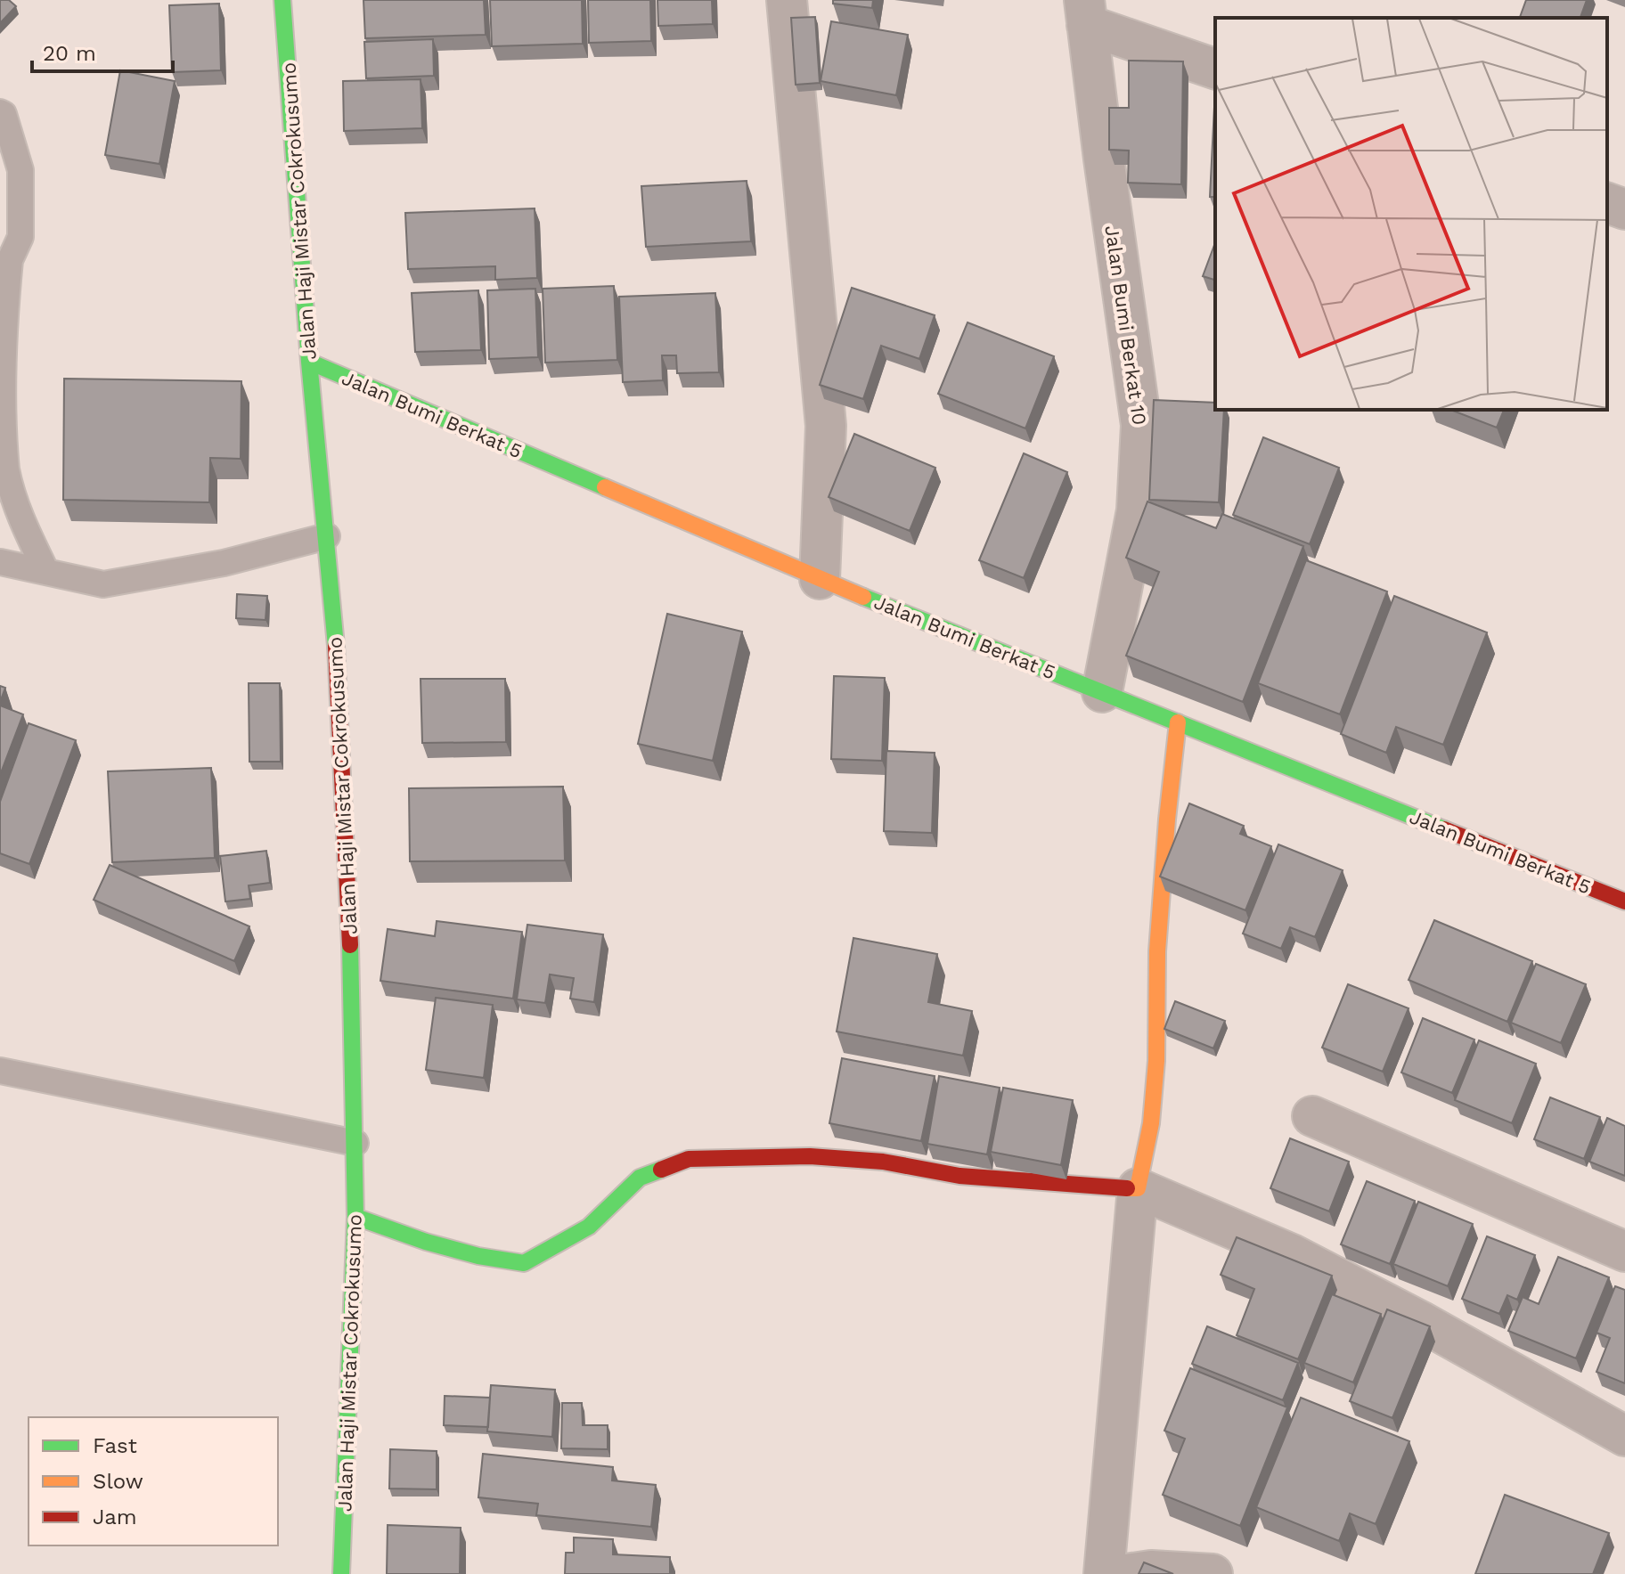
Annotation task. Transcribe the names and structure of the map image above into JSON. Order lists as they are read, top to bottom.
{
  "streets": {
    "street": ["Jalan Haji Mistar Cokrokusumo", "Jalan Bumi Berkat 10", "Jalan Bumi Berkat 5"]
  },
  "crossings": [
    ["Jalan Haji Mistar Cokrokusumo", "Jalan Bumi Berkat 5"],
    ["Jalan Bumi Berkat 10", "Jalan Bumi Berkat 5"]
  ],
  "legend": ["Fast", "Slow", "Jam"],
  "scale_bar": "20 m"
}
